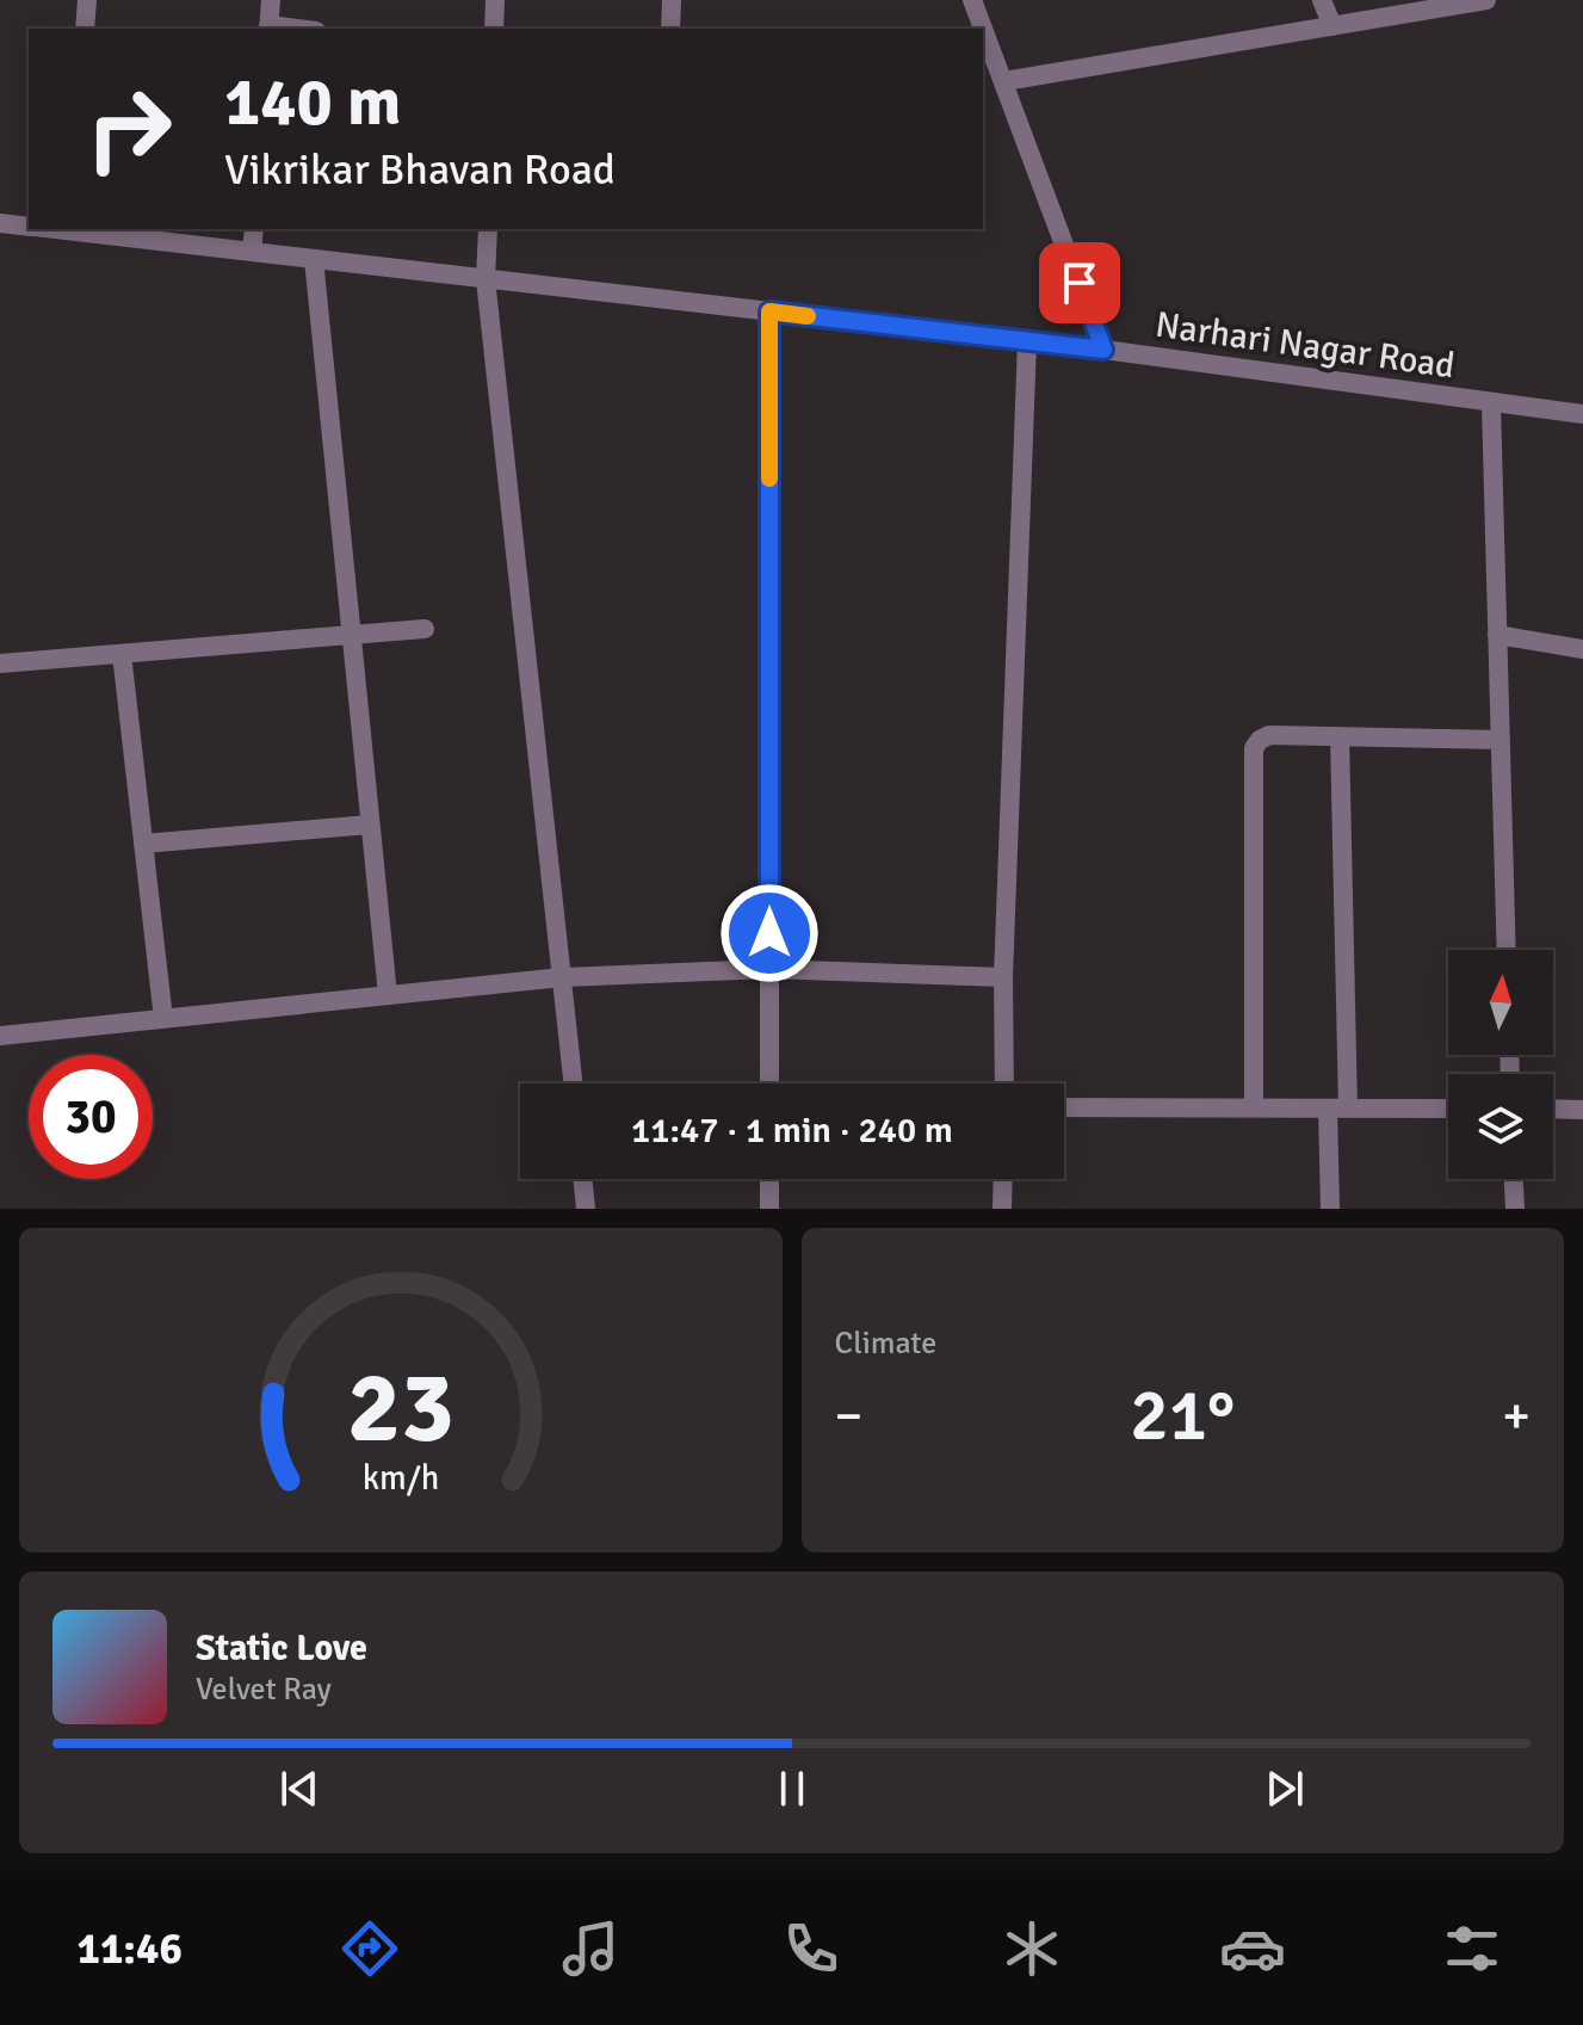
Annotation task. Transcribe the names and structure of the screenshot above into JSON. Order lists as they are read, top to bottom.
{
  "streets": {
    "street": ["Narhari Nagar Road"]
  },
  "north": "top",
  "page": {
    "turn": ["140 m", "Vikrikar Bhavan Road"],
    "limit": "30",
    "trip": "11:47 · 1 min · 240 m",
    "tile": "Climate",
    "heat": ["−", "21°", "+"],
    "song": ["Static Love", "Velvet Ray"],
    "tabs": "11:46",
    "gauge": ["23", "km/h"]
  }
}
